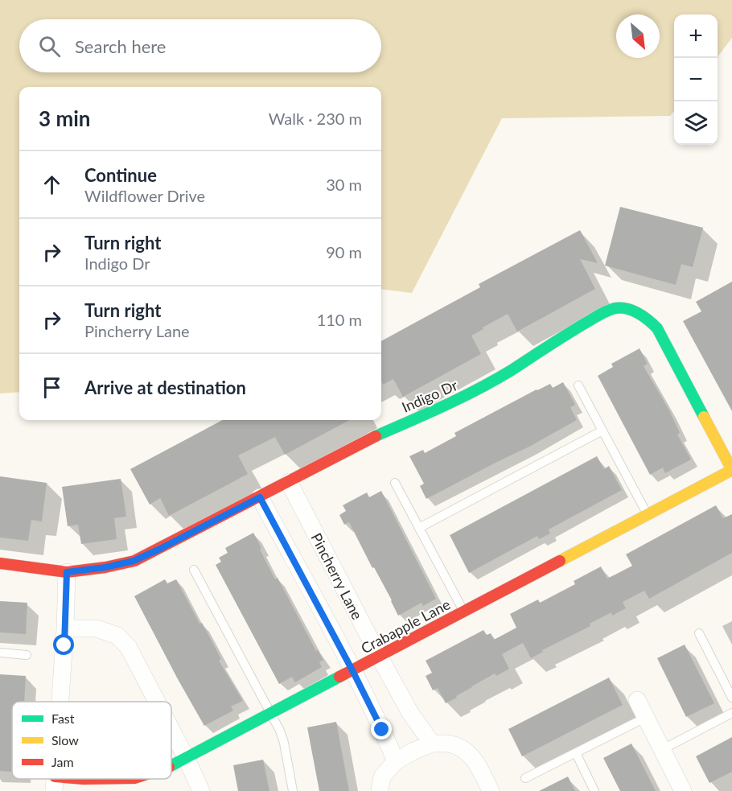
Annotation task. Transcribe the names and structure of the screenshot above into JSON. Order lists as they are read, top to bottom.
{
  "streets": {
    "street": ["Indigo Dr", "Pincherry Lane", "Crabapple Lane"]
  },
  "crossings": [
    ["Indigo Dr", "Pincherry Lane"],
    ["Indigo Dr", "Crabapple Lane"],
    ["Pincherry Lane", "Crabapple Lane"]
  ],
  "legend": ["Fast", "Slow", "Jam"],
  "north": "bottom right",
  "page": {
    "map_buttons": ["+", "−"],
    "search": "Search here",
    "heading": ["3 min", "Walk · 230 m"],
    "list": [
      ["Continue", "Wildflower Drive", "30 m"],
      ["Turn right", "Indigo Dr", "90 m"],
      ["Turn right", "Pincherry Lane", "110 m"],
      "Arrive at destination"
    ]
  }
}
